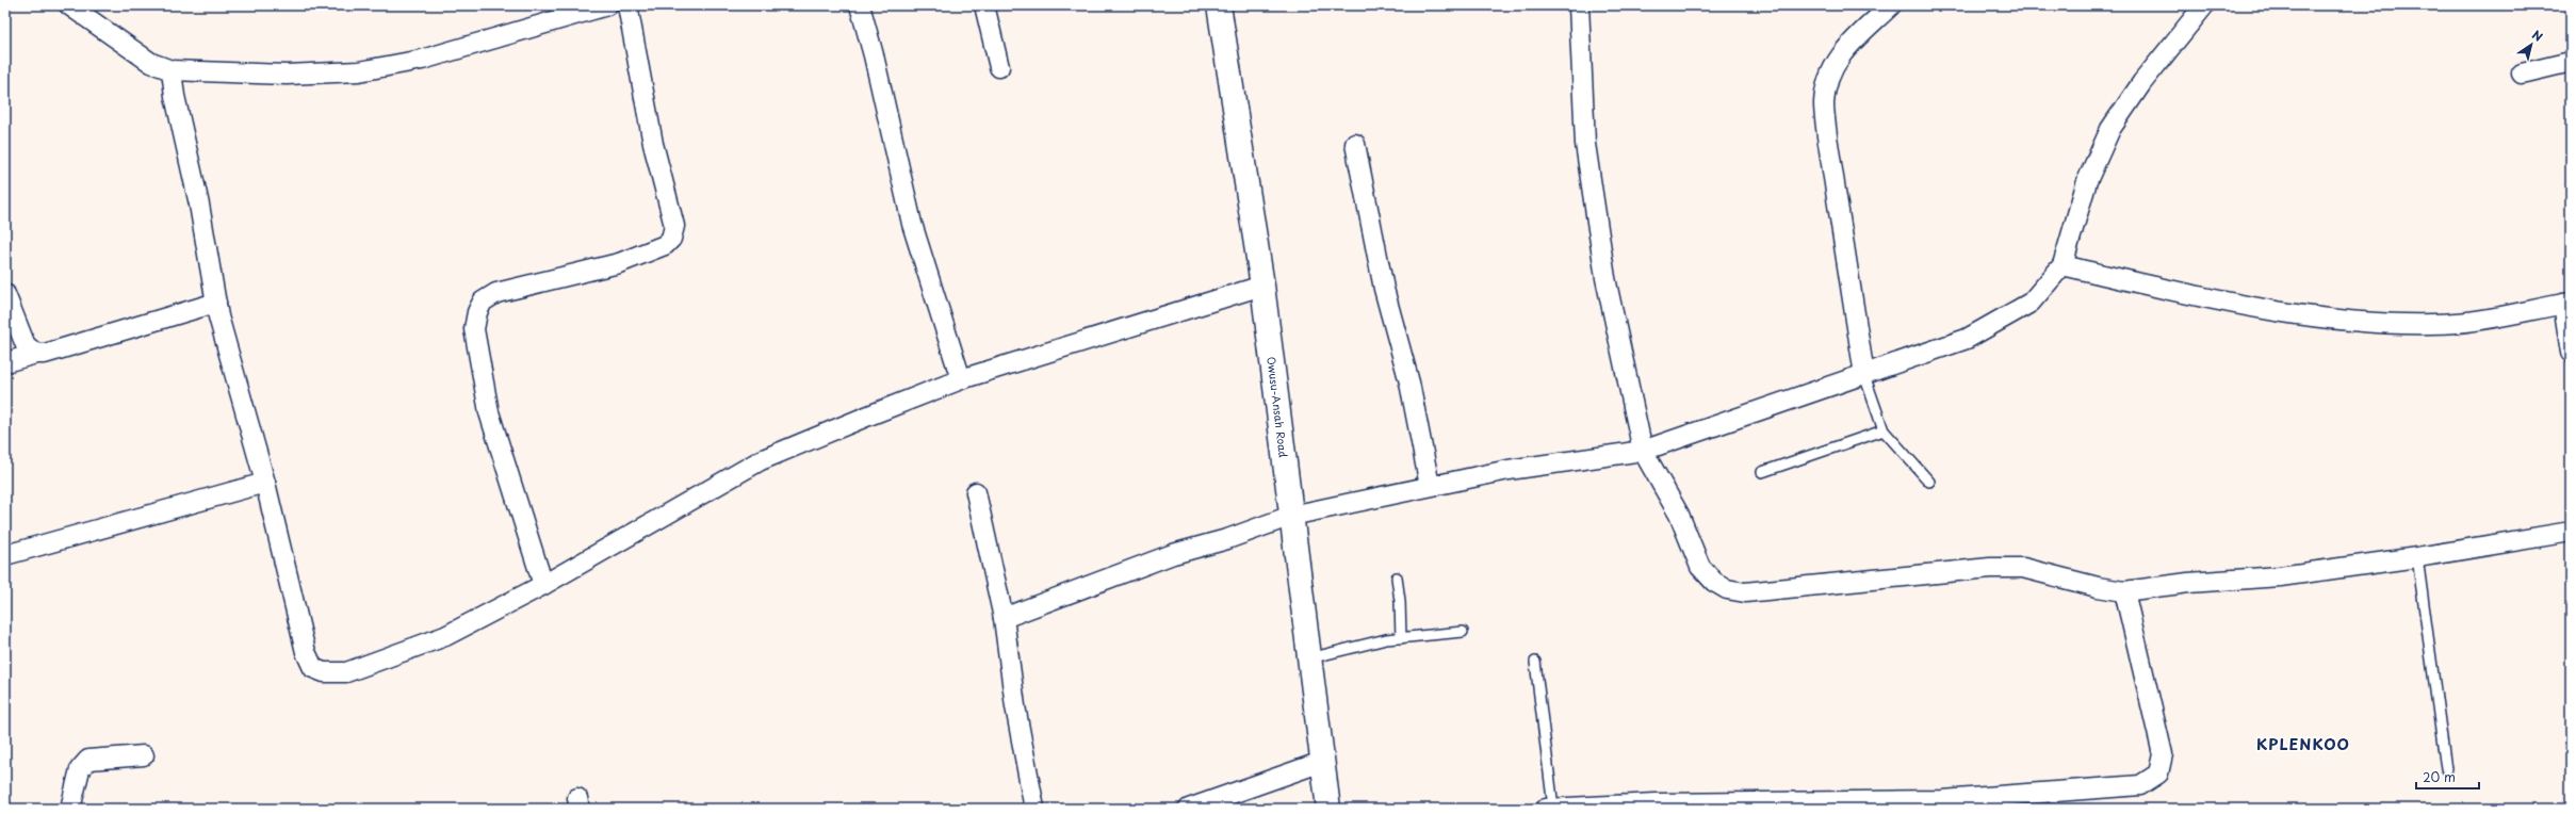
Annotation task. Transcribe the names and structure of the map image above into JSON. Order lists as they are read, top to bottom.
{
  "streets": {
    "street": ["Owusu-Ansah Road"]
  },
  "districts": ["KPLENKOO"],
  "scale_bar": "20 m",
  "north": "top right"
}
